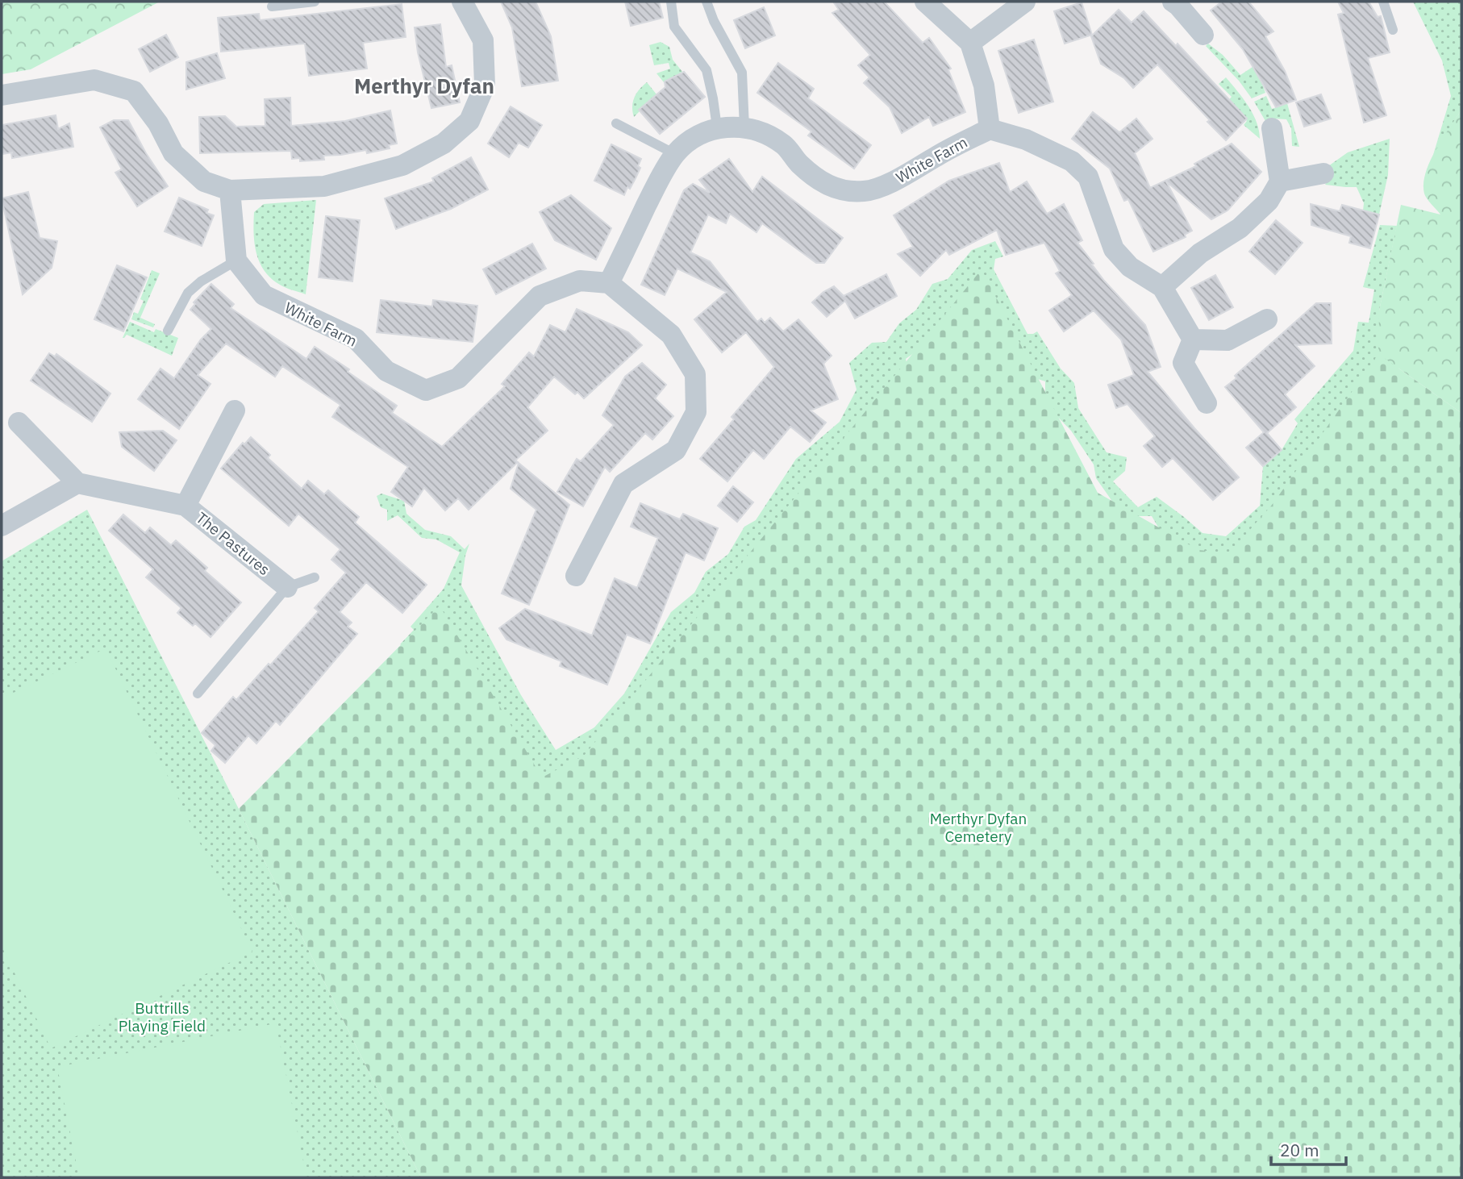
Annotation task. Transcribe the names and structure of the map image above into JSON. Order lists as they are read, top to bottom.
{
  "streets": {
    "street": ["White Farm", "The Pastures"]
  },
  "districts": ["Merthyr Dyfan"],
  "parks": ["Merthyr Dyfan Cemetery", "Buttrills Playing Field"],
  "scale_bar": "20 m"
}
